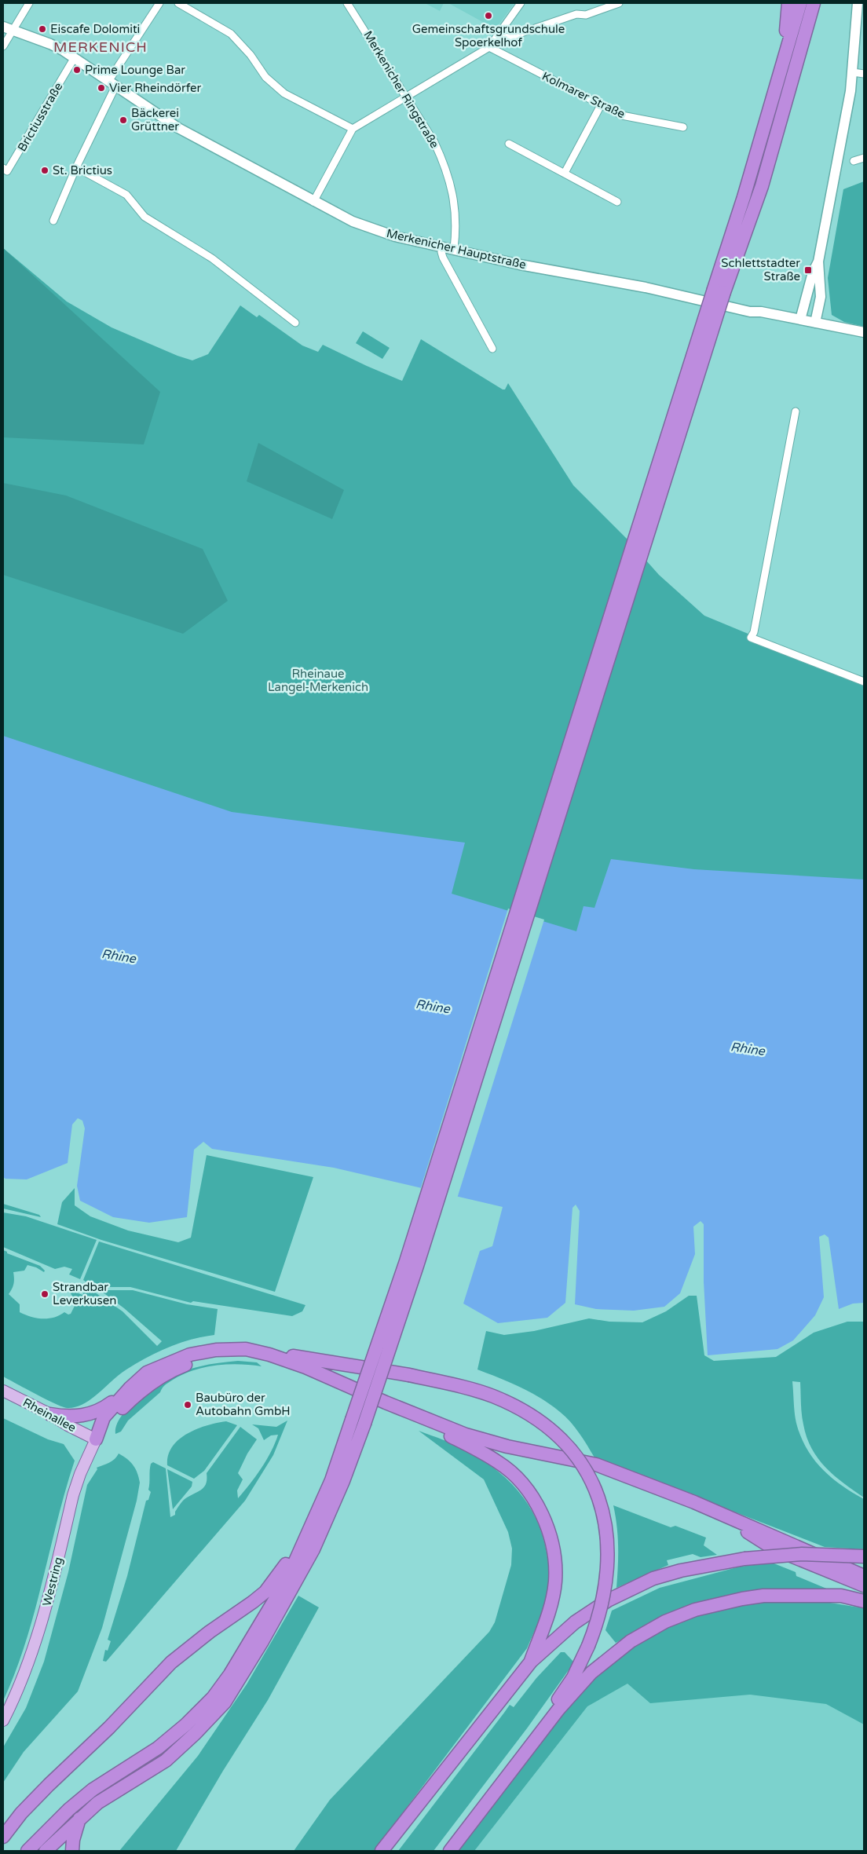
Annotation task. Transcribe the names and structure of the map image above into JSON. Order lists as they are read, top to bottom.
{
  "streets": {
    "main road": ["Rheinallee", "Westring"],
    "street": [
      "Merkenicher Ringstraße",
      "Kolmarer Straße",
      "Brictiusstraße",
      "Merkenicher Hauptstraße"
    ]
  },
  "crossings": [
    ["Merkenicher Ringstraße", "Merkenicher Hauptstraße"],
    ["Brictiusstraße", "Merkenicher Hauptstraße"],
    ["Rheinallee", "Westring"]
  ],
  "districts": ["MERKENICH"],
  "water": ["Rhine"],
  "parks": ["Rheinaue Langel-Merkenich"],
  "places": {
    "other": [
      "Gemeinschaftsgrundschule Spoerkelhof",
      "Eiscafe Dolomiti",
      "Prime Lounge Bar",
      "Vier Rheindörfer",
      "Bäckerei Grüttner",
      "St. Brictius",
      "Strandbar Leverkusen",
      "Baubüro der Autobahn GmbH"
    ],
    "transit": ["Schlettstadter Straße"]
  }
}
